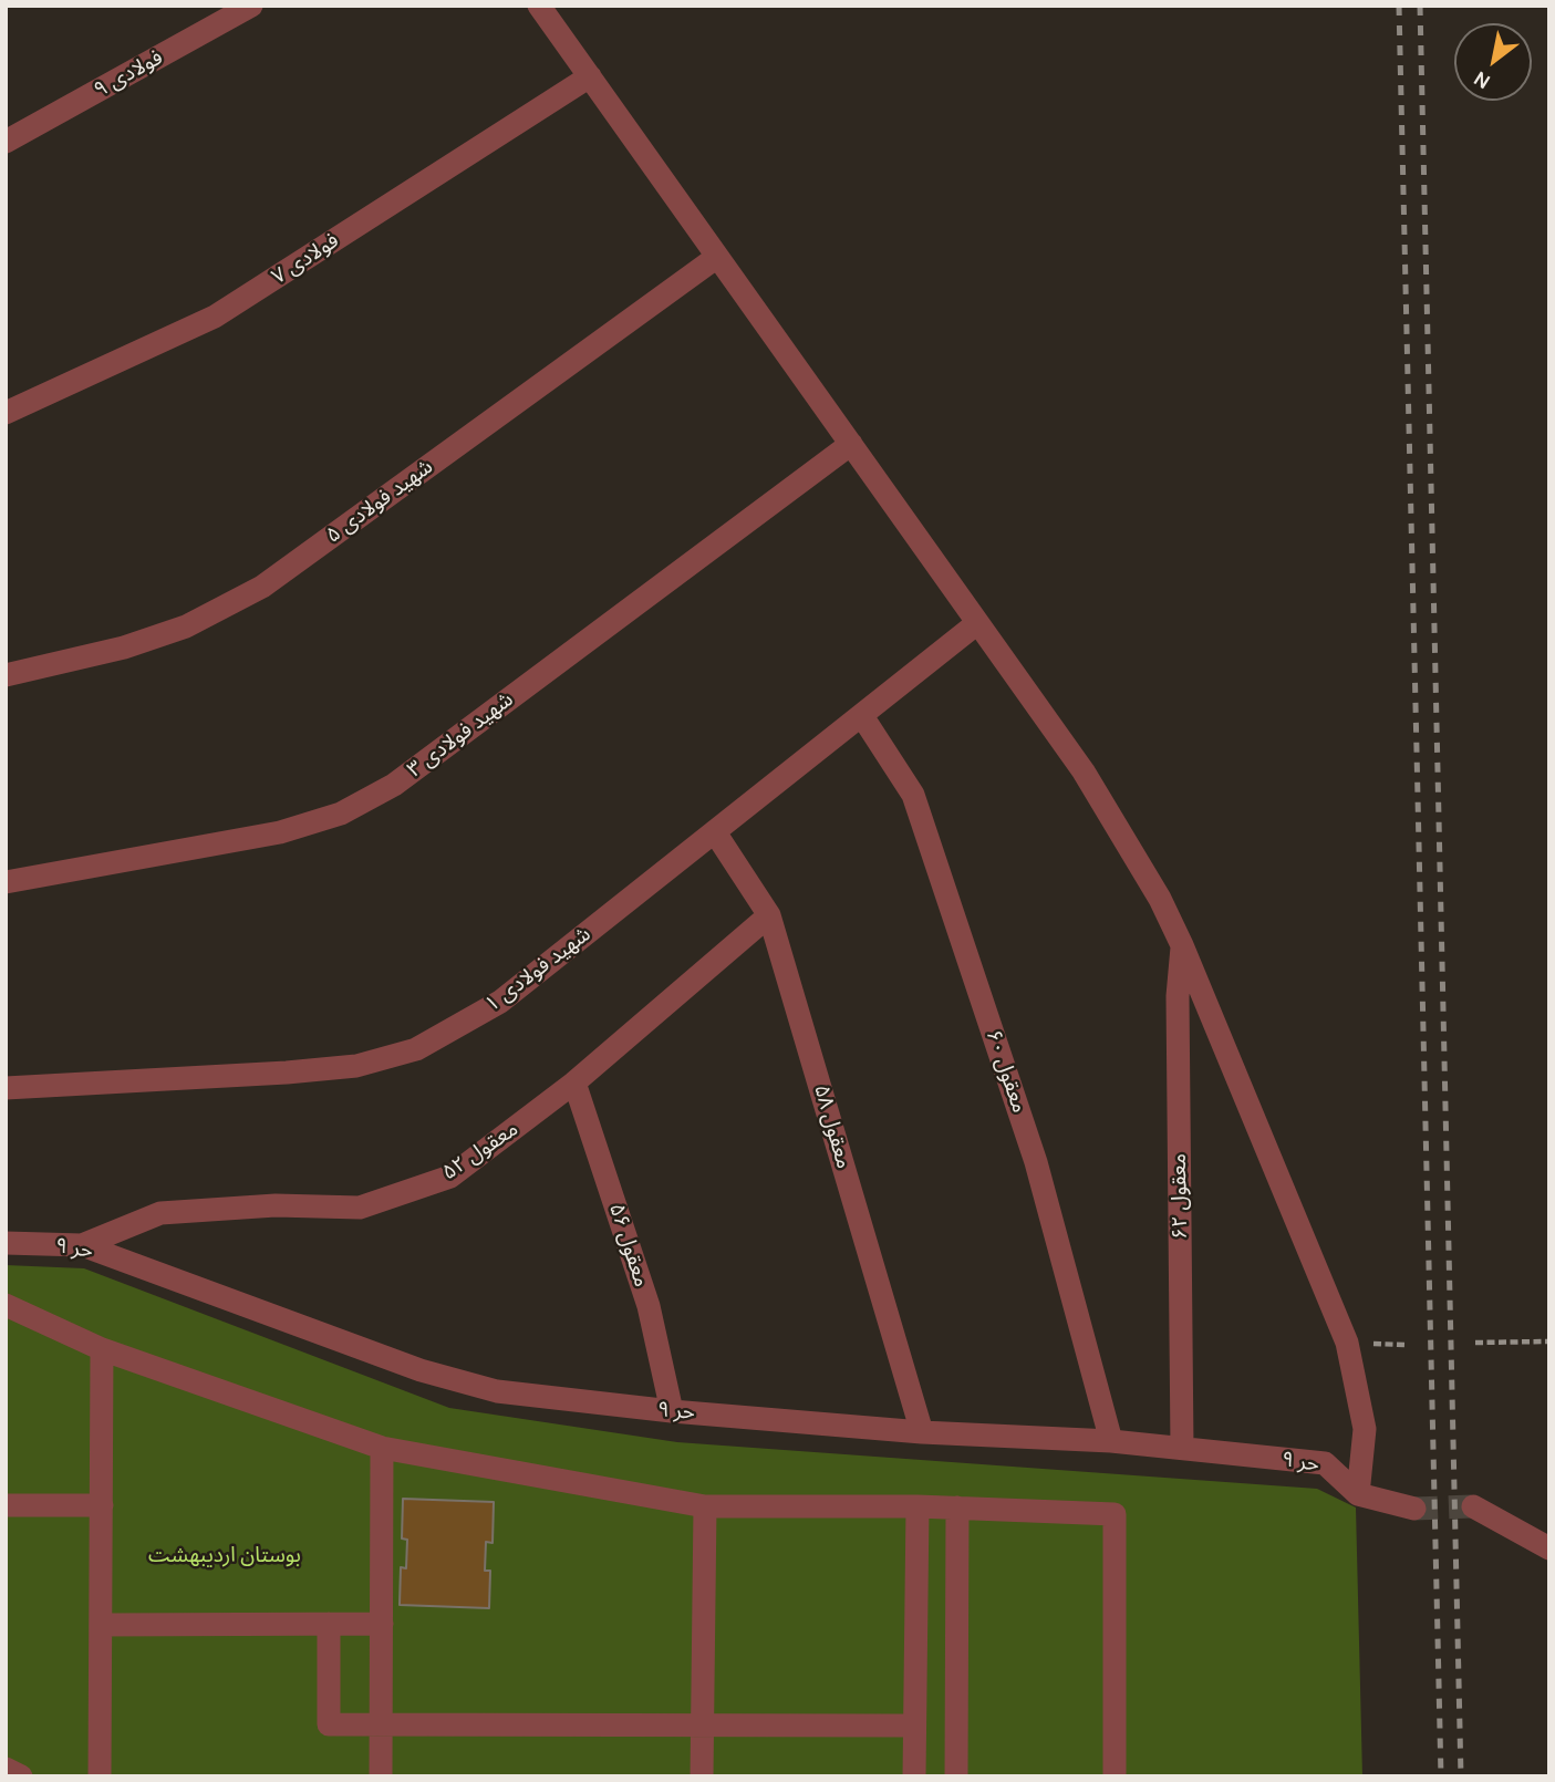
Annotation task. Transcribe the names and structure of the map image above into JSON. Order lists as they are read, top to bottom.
{
  "streets": {
    "street": [
      "فولادی ۹",
      "فولادی ۷",
      "شهید فولادی ۵",
      "شهید فولادی ۳",
      "شهید فولادی ۱",
      "معقول ۶۰",
      "معقول ۵۸",
      "معقول ۵۲",
      "معقول ۶۲",
      "معقول ۵۶",
      "حر ۹"
    ]
  },
  "crossings": [
    ["شهید فولادی ۱", "معقول ۶۰"],
    ["شهید فولادی ۱", "معقول ۵۸"],
    ["معقول ۶۰", "حر ۹"],
    ["معقول ۵۸", "معقول ۵۲"],
    ["معقول ۵۸", "حر ۹"],
    ["معقول ۵۲", "معقول ۵۶"],
    ["معقول ۵۲", "حر ۹"],
    ["معقول ۶۲", "حر ۹"],
    ["معقول ۵۶", "حر ۹"]
  ],
  "parks": ["بوستان اردیبهشت"],
  "north": "bottom left"
}
